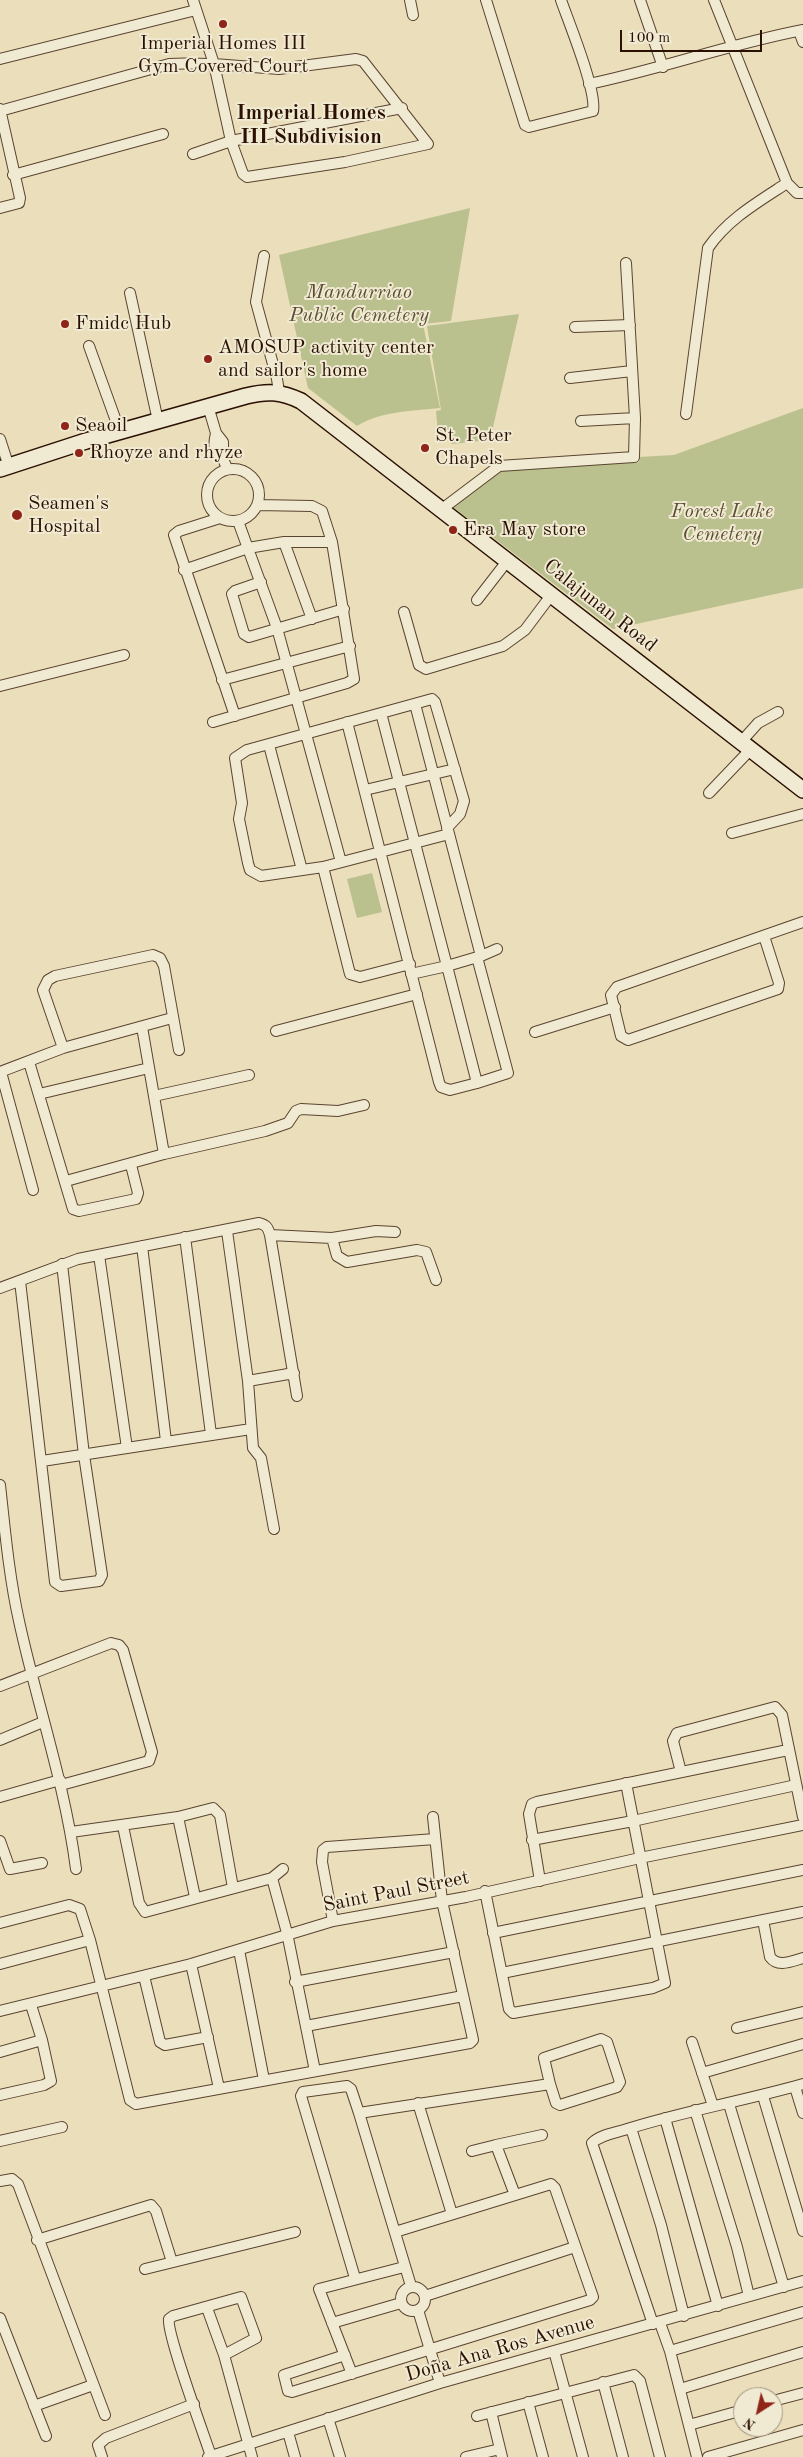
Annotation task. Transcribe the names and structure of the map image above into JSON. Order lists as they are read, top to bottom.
{
  "streets": {
    "main road": ["Calajunan Road"],
    "street": ["Saint Paul Street", "Doña Ana Ros Avenue"]
  },
  "districts": ["Imperial Homes III Subdivision"],
  "parks": ["Mandurriao Public Cemetery", "Forest Lake Cemetery"],
  "places": [
    "Imperial Homes III Gym Covered Court",
    "Fmidc Hub",
    "AMOSUP activity center and sailor's home",
    "Seaoil",
    "St. Peter Chapels",
    "Rhoyze and rhyze",
    "Seamen's Hospital",
    "Era May store"
  ],
  "scale_bar": "100 m",
  "north": "bottom left"
}
